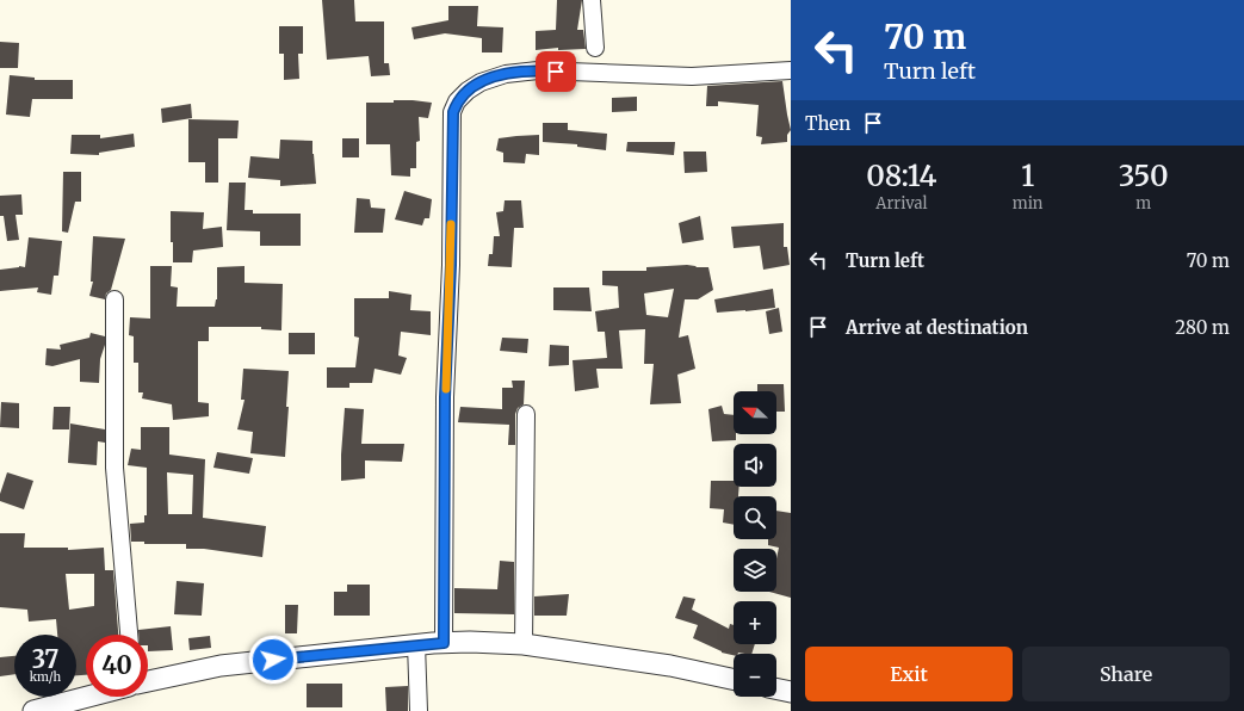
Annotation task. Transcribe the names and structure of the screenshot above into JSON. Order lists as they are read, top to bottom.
{
  "north": "left",
  "page": {
    "turn": ["70 m", "Turn left"],
    "then": "Then",
    "eta": [
      "08:14",
      "Arrival",
      "1",
      "min",
      "350",
      "m"
    ],
    "list": [
      {
        "name": "Turn left",
        "value": "70 m"
      },
      {
        "name": "Arrive at destination",
        "value": "280 m"
      }
    ],
    "map_buttons": ["+", "−"],
    "speed": "37 km/h",
    "limit": "40",
    "buttons": ["Exit", "Share"]
  }
}
